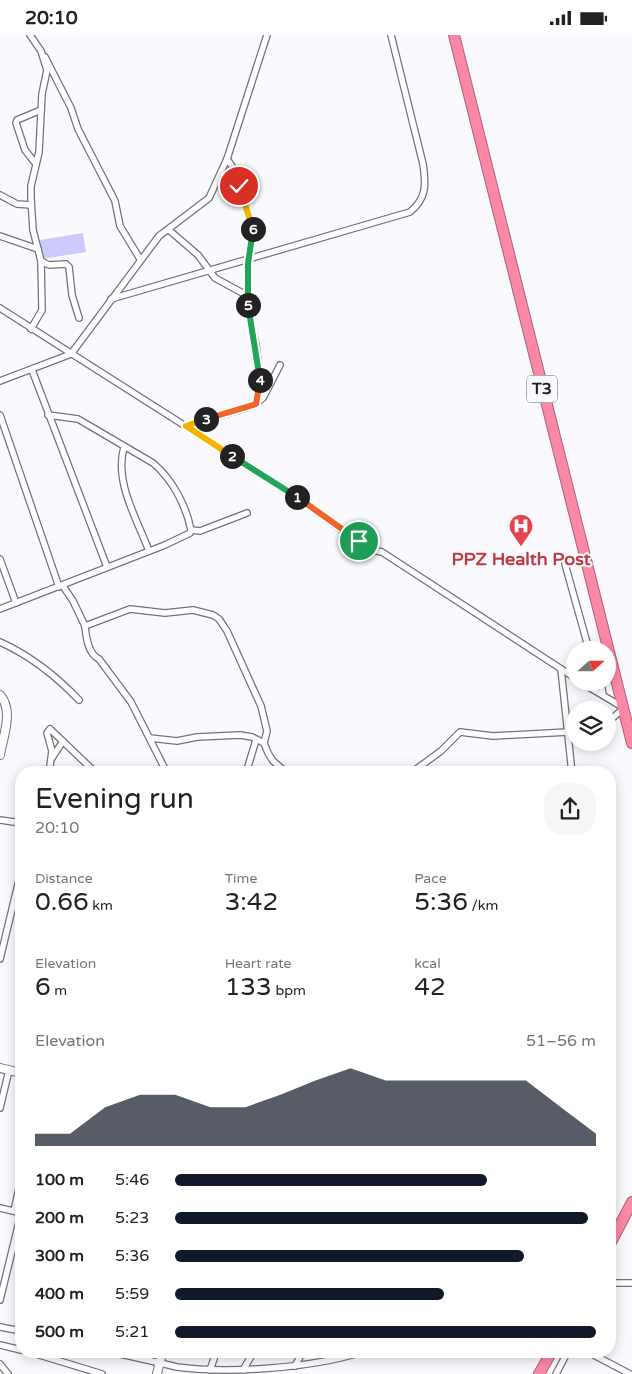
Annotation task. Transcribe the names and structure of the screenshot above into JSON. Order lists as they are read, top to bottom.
{
  "streets": {
    "highway": ["T3"]
  },
  "places": {
    "hospital": ["PPZ Health Post"]
  },
  "north": "right",
  "page": {
    "status": "20:10",
    "pins": [
      "6",
      "5",
      "4",
      "3",
      "2",
      "1"
    ],
    "heading": ["Evening run", "20:10"],
    "stats": [
      ["Distance", "0.66 km"],
      ["Time", "3:42"],
      ["Pace", "5:36 /km"],
      ["Elevation", "6 m"],
      ["Heart rate", "133 bpm"],
      ["kcal", "42"]
    ],
    "chart": ["Elevation", "51–56 m"],
    "list": [
      {
        "name": "100 m",
        "note": "5:46"
      },
      {
        "name": "200 m",
        "note": "5:23"
      },
      {
        "name": "300 m",
        "note": "5:36"
      },
      {
        "name": "400 m",
        "note": "5:59"
      },
      {
        "name": "500 m",
        "note": "5:21"
      }
    ]
  }
}
